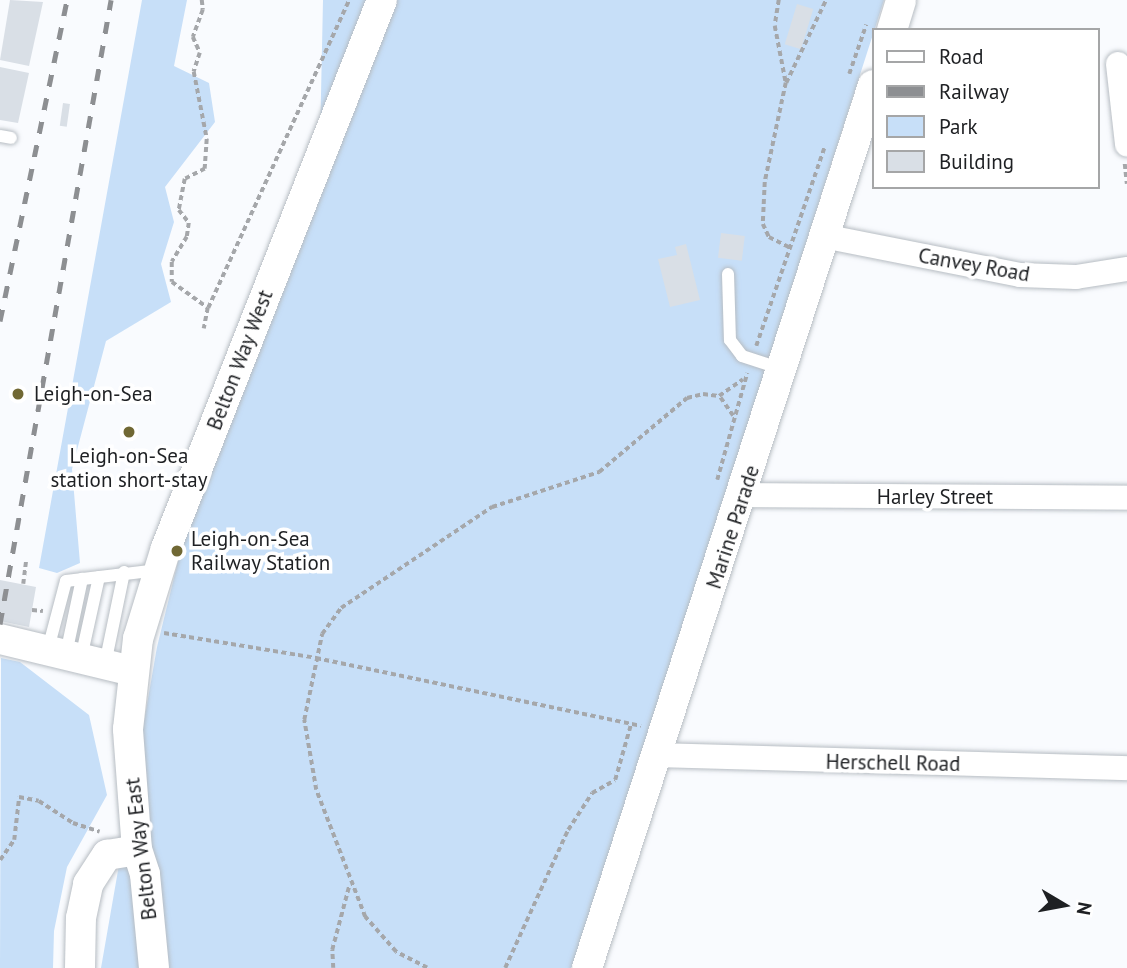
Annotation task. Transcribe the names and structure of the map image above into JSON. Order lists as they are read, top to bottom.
{
  "streets": {
    "street": [
      "Canvey Road",
      "Belton Way West",
      "Harley Street",
      "Marine Parade",
      "Herschell Road",
      "Belton Way East"
    ]
  },
  "crossings": [
    ["Canvey Road", "Marine Parade"],
    ["Belton Way West", "Belton Way East"],
    ["Harley Street", "Marine Parade"],
    ["Marine Parade", "Herschell Road"]
  ],
  "places": ["Leigh-on-Sea", "Leigh-on-Sea station short-stay", "Leigh-on-Sea Railway Station"],
  "legend": [
    "Road",
    "Railway",
    "Park",
    "Building"
  ],
  "north": "right"
}
